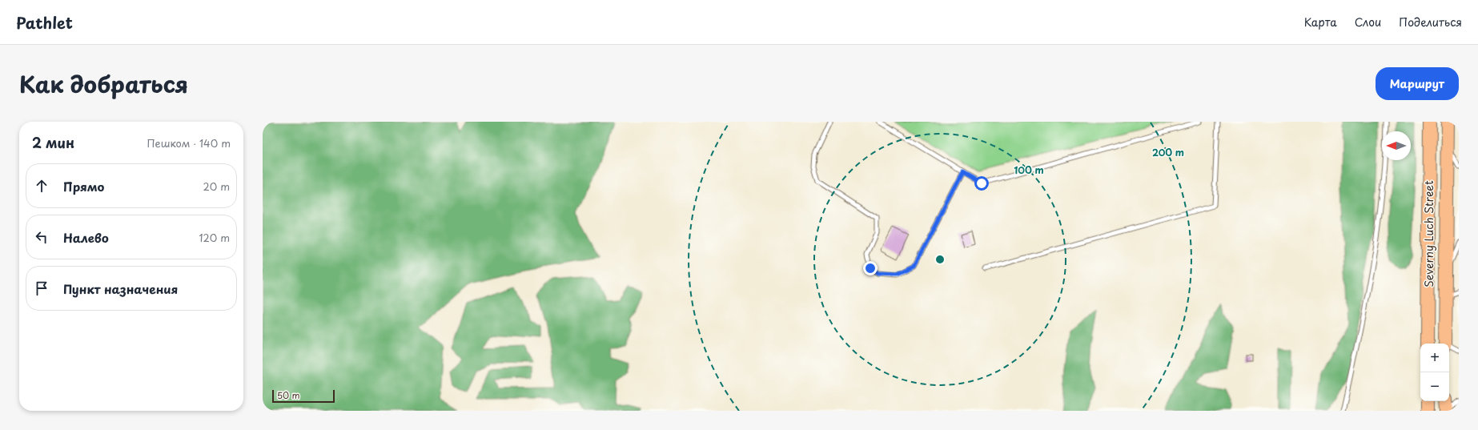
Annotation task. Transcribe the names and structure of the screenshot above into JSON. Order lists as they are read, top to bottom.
{
  "streets": {
    "main road": ["Severny Luch Street"]
  },
  "scale_bar": "50 m",
  "north": "left",
  "page": {
    "header": "Pathlet",
    "nav": ["Карта", "Слои", "Поделиться"],
    "title": "Как добраться",
    "buttons": "Маршрут",
    "heading": ["2 мин", "Пешком · 140 m"],
    "list": [
      ["Прямо", "20 m"],
      ["Налево", "120 m"],
      "Пункт назначения"
    ],
    "map_buttons": ["+", "−"],
    "scale": "50 m"
  },
  "rings": ["200 m", "100 m"]
}
